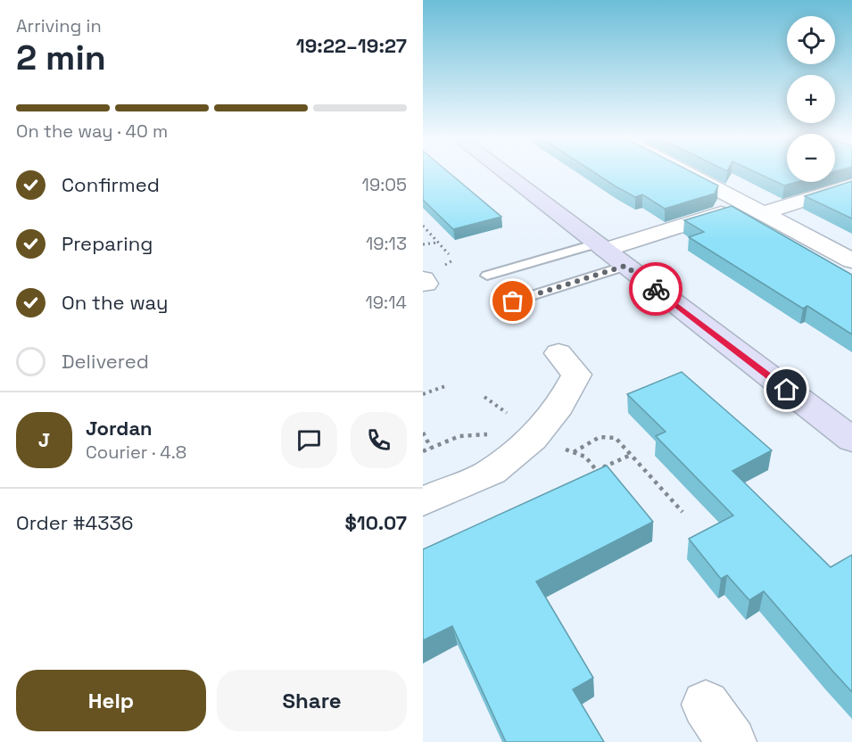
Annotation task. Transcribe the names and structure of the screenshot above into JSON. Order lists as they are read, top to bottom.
{
  "page": {
    "heading": ["2 min", "Arriving in", "19:22–19:27"],
    "panel": [
      "Jordan",
      "Courier · 4.8",
      "Order #4336",
      "$10.07"
    ],
    "map_buttons": ["+", "−"],
    "bar": "On the way · 40 m",
    "list": [
      ["Confirmed", "19:05"],
      ["Preparing", "19:13"],
      ["On the way", "19:14"],
      "Delivered"
    ],
    "round": "J",
    "buttons": ["Help", "Share"]
  }
}
